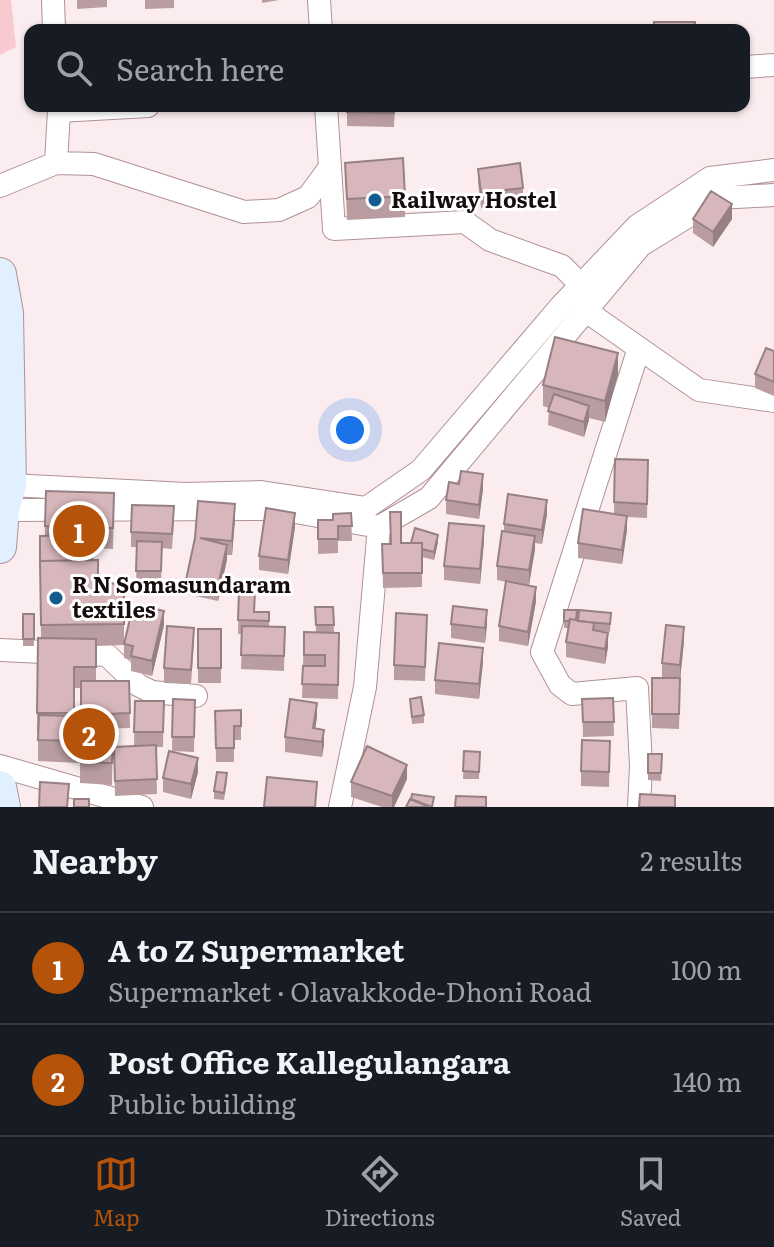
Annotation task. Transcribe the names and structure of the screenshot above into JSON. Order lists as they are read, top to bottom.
{
  "places": ["Railway Hostel", "R N Somasundaram textiles"],
  "page": {
    "search": "Search here",
    "pins": ["1", "2"],
    "heading": ["Nearby", "2 results"],
    "list": [
      {
        "mark": "1",
        "name": "A to Z Supermarket",
        "note": "Supermarket · Olavakkode-Dhoni Road",
        "value": "100 m"
      },
      {
        "mark": "2",
        "name": "Post Office Kallegulangara",
        "note": "Public building",
        "value": "140 m"
      }
    ],
    "nav": ["Map", "Directions", "Saved"]
  }
}
